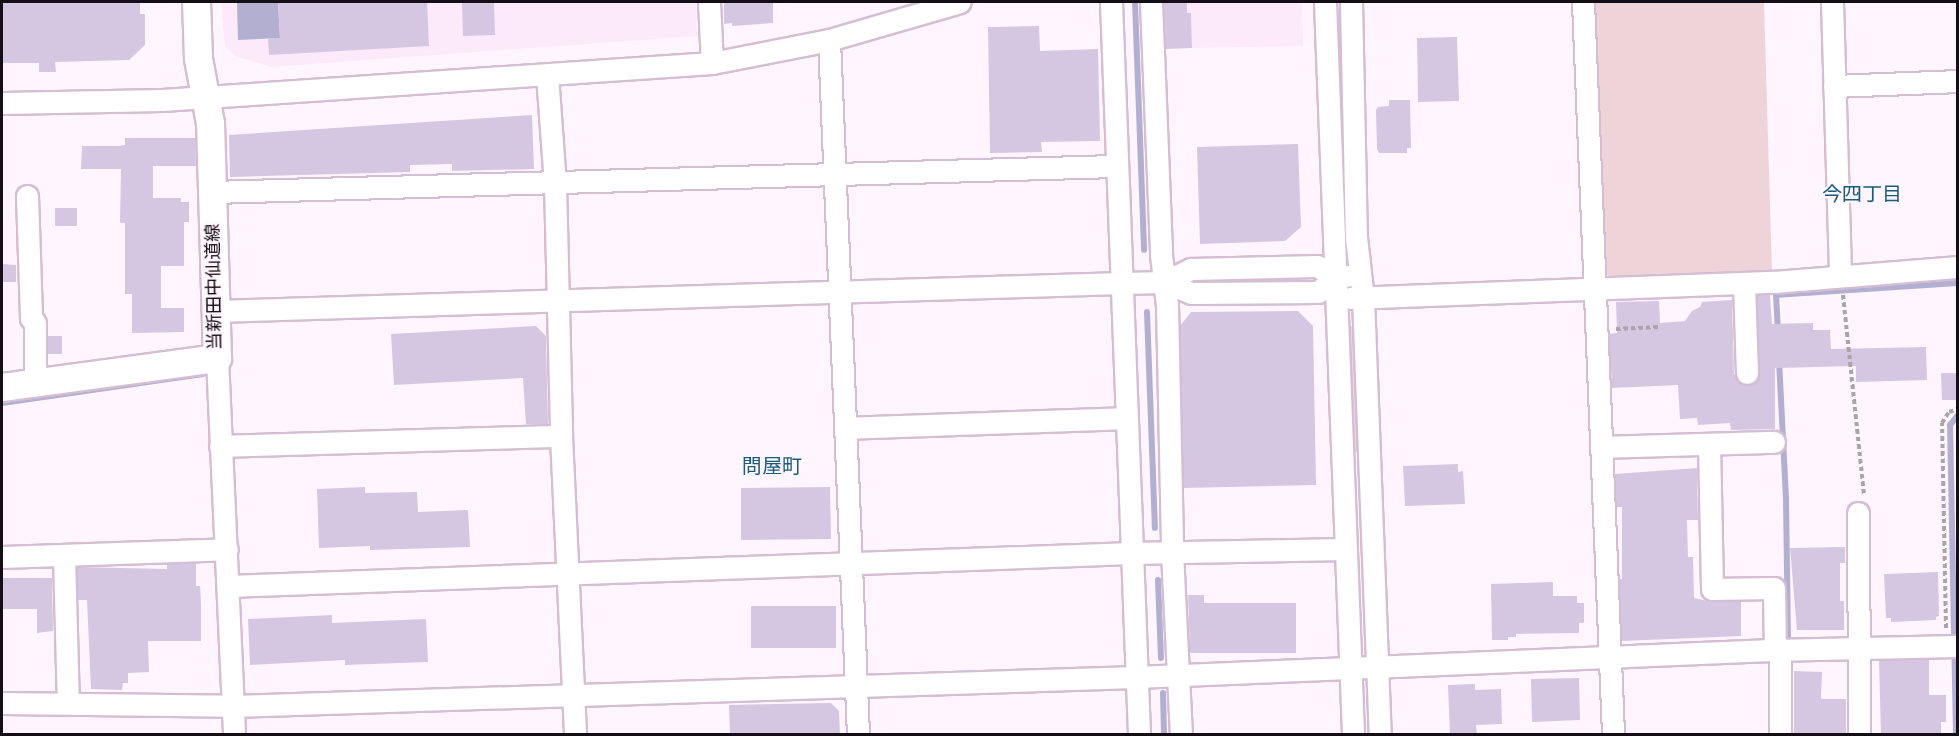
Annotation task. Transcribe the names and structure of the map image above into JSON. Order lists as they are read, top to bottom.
{
  "streets": {
    "main road": ["当新田中仙道線"]
  },
  "districts": ["今四丁目", "問屋町"]
}
